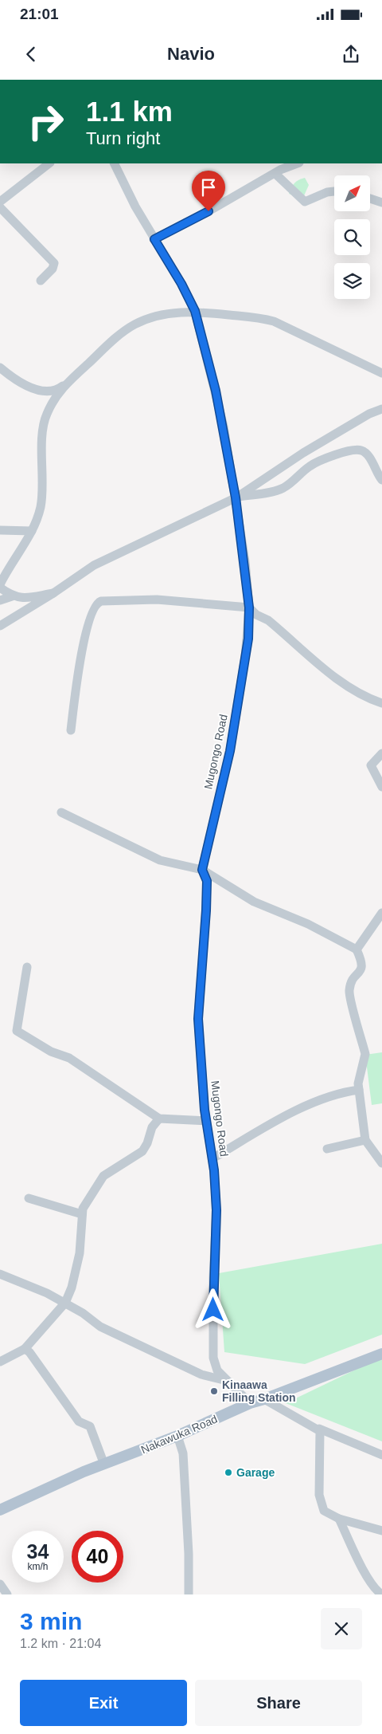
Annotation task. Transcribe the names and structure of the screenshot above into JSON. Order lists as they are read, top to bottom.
{
  "streets": {
    "main road": ["Nakawuka Road"],
    "street": ["Mugongo Road"]
  },
  "crossings": [
    ["Mugongo Road", "Nakawuka Road"]
  ],
  "places": ["Kinaawa Filling Station", "Garage"],
  "north": "top right",
  "page": {
    "status": "21:01",
    "header": "Navio",
    "turn": ["1.1 km", "Turn right"],
    "speed": "34 km/h",
    "limit": "40",
    "heading": ["3 min", "1.2 km · 21:04"],
    "buttons": ["Exit", "Share"]
  }
}
